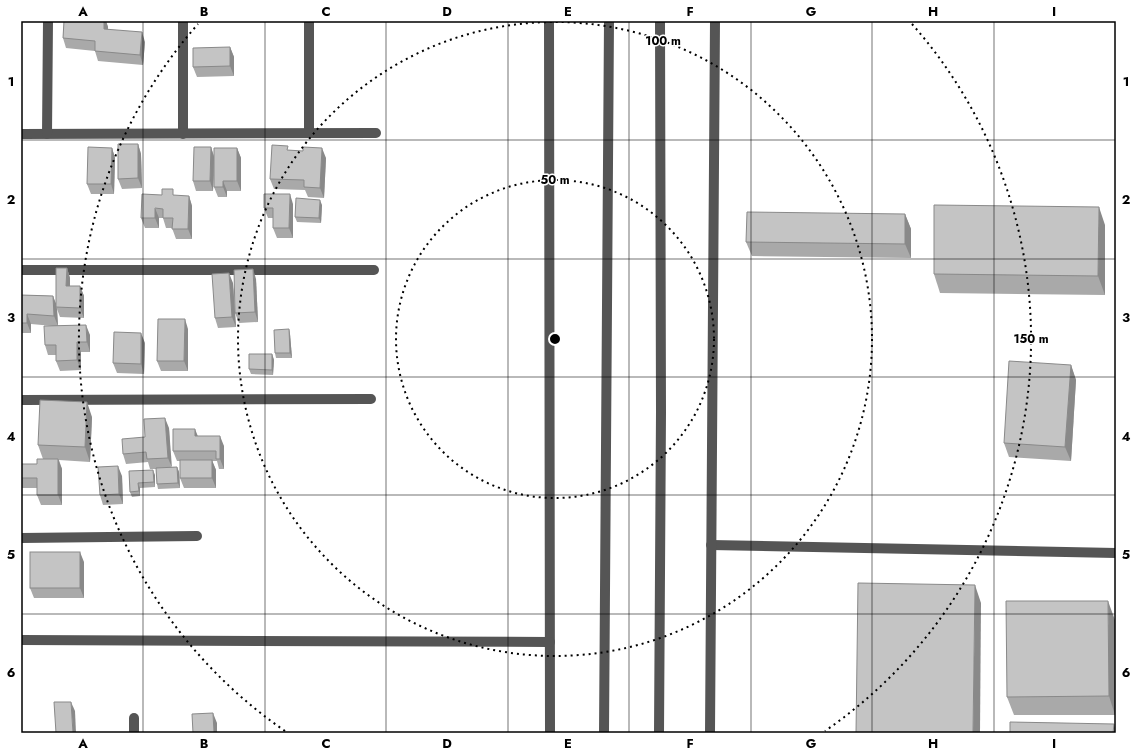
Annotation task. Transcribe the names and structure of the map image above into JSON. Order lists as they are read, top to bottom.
{
  "grid": {
    "columns": [
      "A",
      "B",
      "C",
      "D",
      "E",
      "F",
      "G",
      "H",
      "I"
    ],
    "rows": [
      "1",
      "2",
      "3",
      "4",
      "5",
      "6"
    ]
  },
  "rings": ["100 m", "50 m", "150 m"]
}
